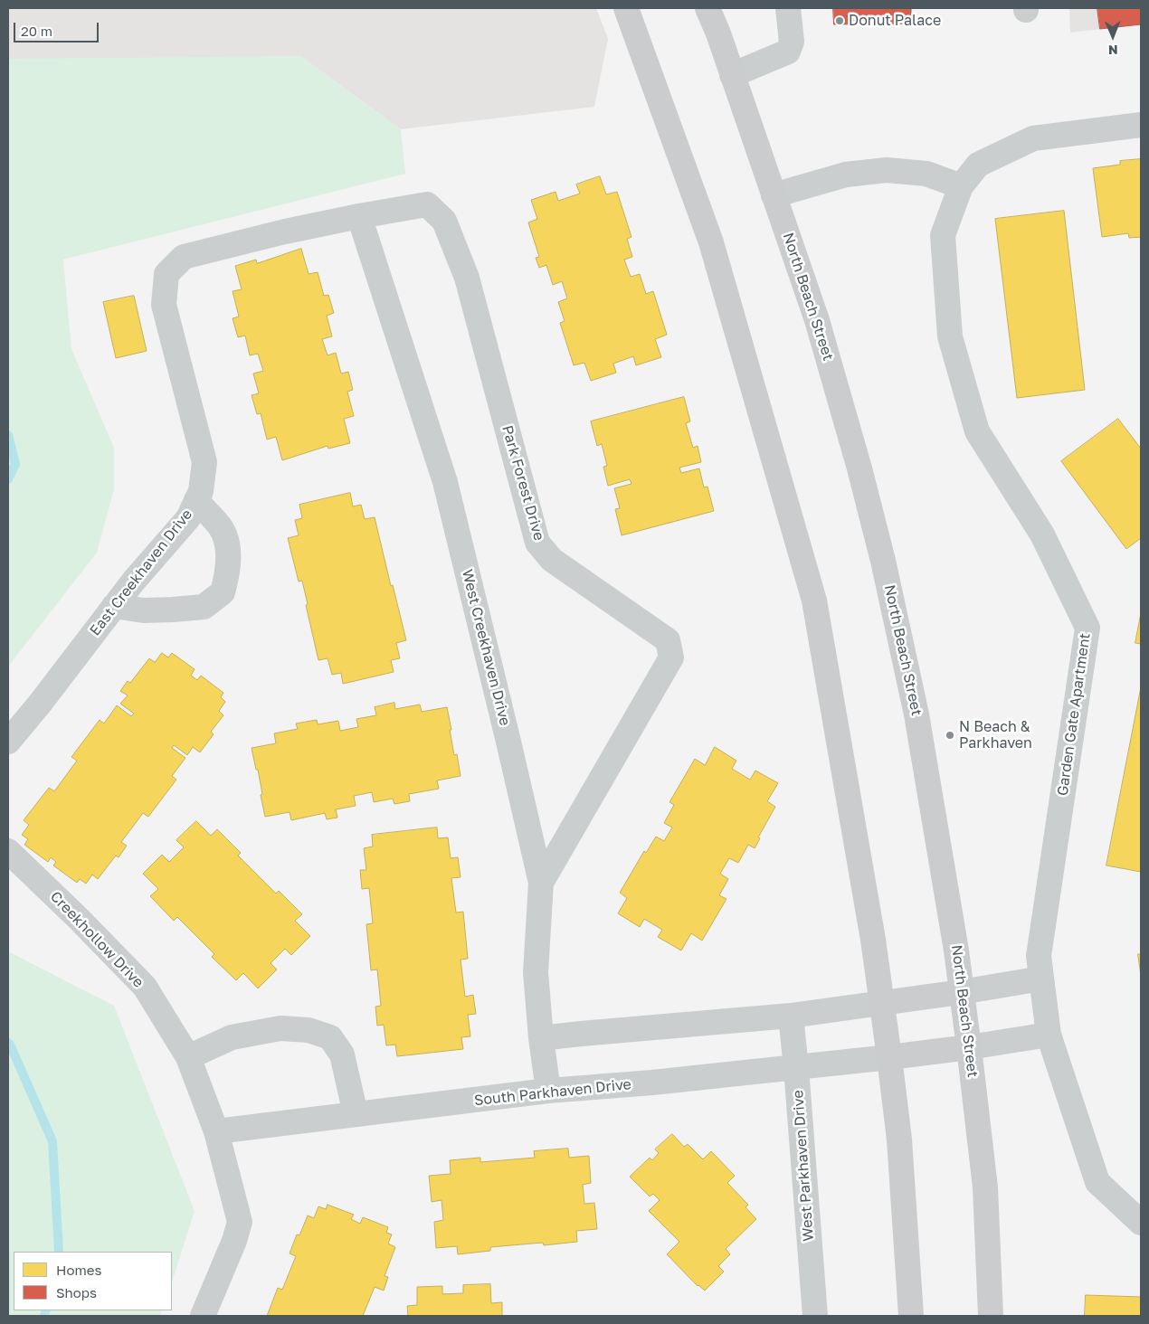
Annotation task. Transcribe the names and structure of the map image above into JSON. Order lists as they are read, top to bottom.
{
  "streets": {
    "main road": ["North Beach Street"],
    "lane": [
      "Park Forest Drive",
      "East Creekhaven Drive",
      "West Creekhaven Drive",
      "Garden Gate Apartment",
      "Creekhollow Drive",
      "South Parkhaven Drive",
      "West Parkhaven Drive"
    ]
  },
  "crossings": [
    ["Park Forest Drive", "East Creekhaven Drive"],
    ["Park Forest Drive", "West Creekhaven Drive"],
    ["East Creekhaven Drive", "West Creekhaven Drive"],
    ["West Creekhaven Drive", "South Parkhaven Drive"],
    ["Creekhollow Drive", "South Parkhaven Drive"],
    ["South Parkhaven Drive", "West Parkhaven Drive"]
  ],
  "places": ["Donut Palace", "N Beach & Parkhaven"],
  "legend": ["Homes", "Shops"],
  "scale_bar": "20 m",
  "north": "bottom"
}
